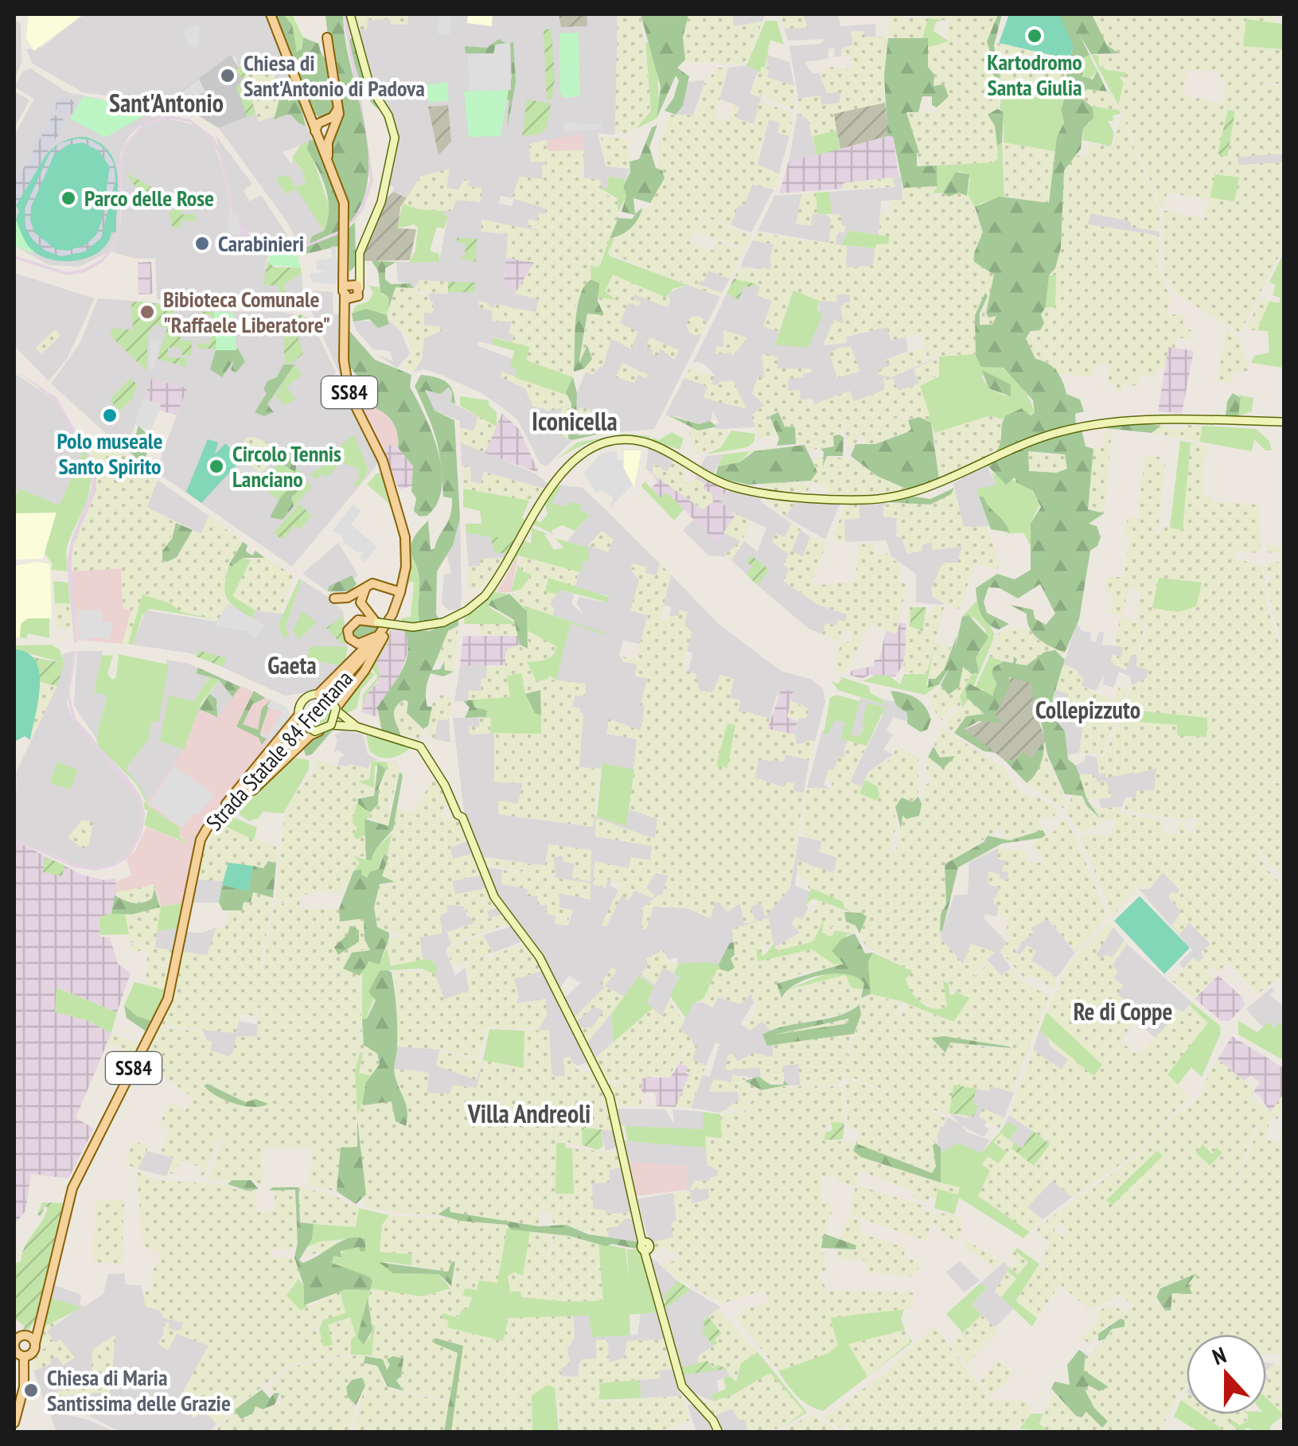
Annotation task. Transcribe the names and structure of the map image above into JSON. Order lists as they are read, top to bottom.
{
  "streets": {
    "main road": ["SS84", "Strada Statale 84 Frentana"]
  },
  "crossings": [
    ["SS84", "Strada Statale 84 Frentana"]
  ],
  "districts": [
    "Sant'Antonio",
    "Iconicella",
    "Gaeta",
    "Collepizzuto",
    "Re di Coppe",
    "Villa Andreoli"
  ],
  "places": [
    "Kartodromo Santa Giulia",
    "Chiesa di Sant'Antonio di Padova",
    "Parco delle Rose",
    "Carabinieri",
    "Bibioteca Comunale \"Raffaele Liberatore\"",
    "Polo museale Santo Spirito",
    "Circolo Tennis Lanciano",
    "Chiesa di Maria Santissima delle Grazie"
  ],
  "north": "top"
}
